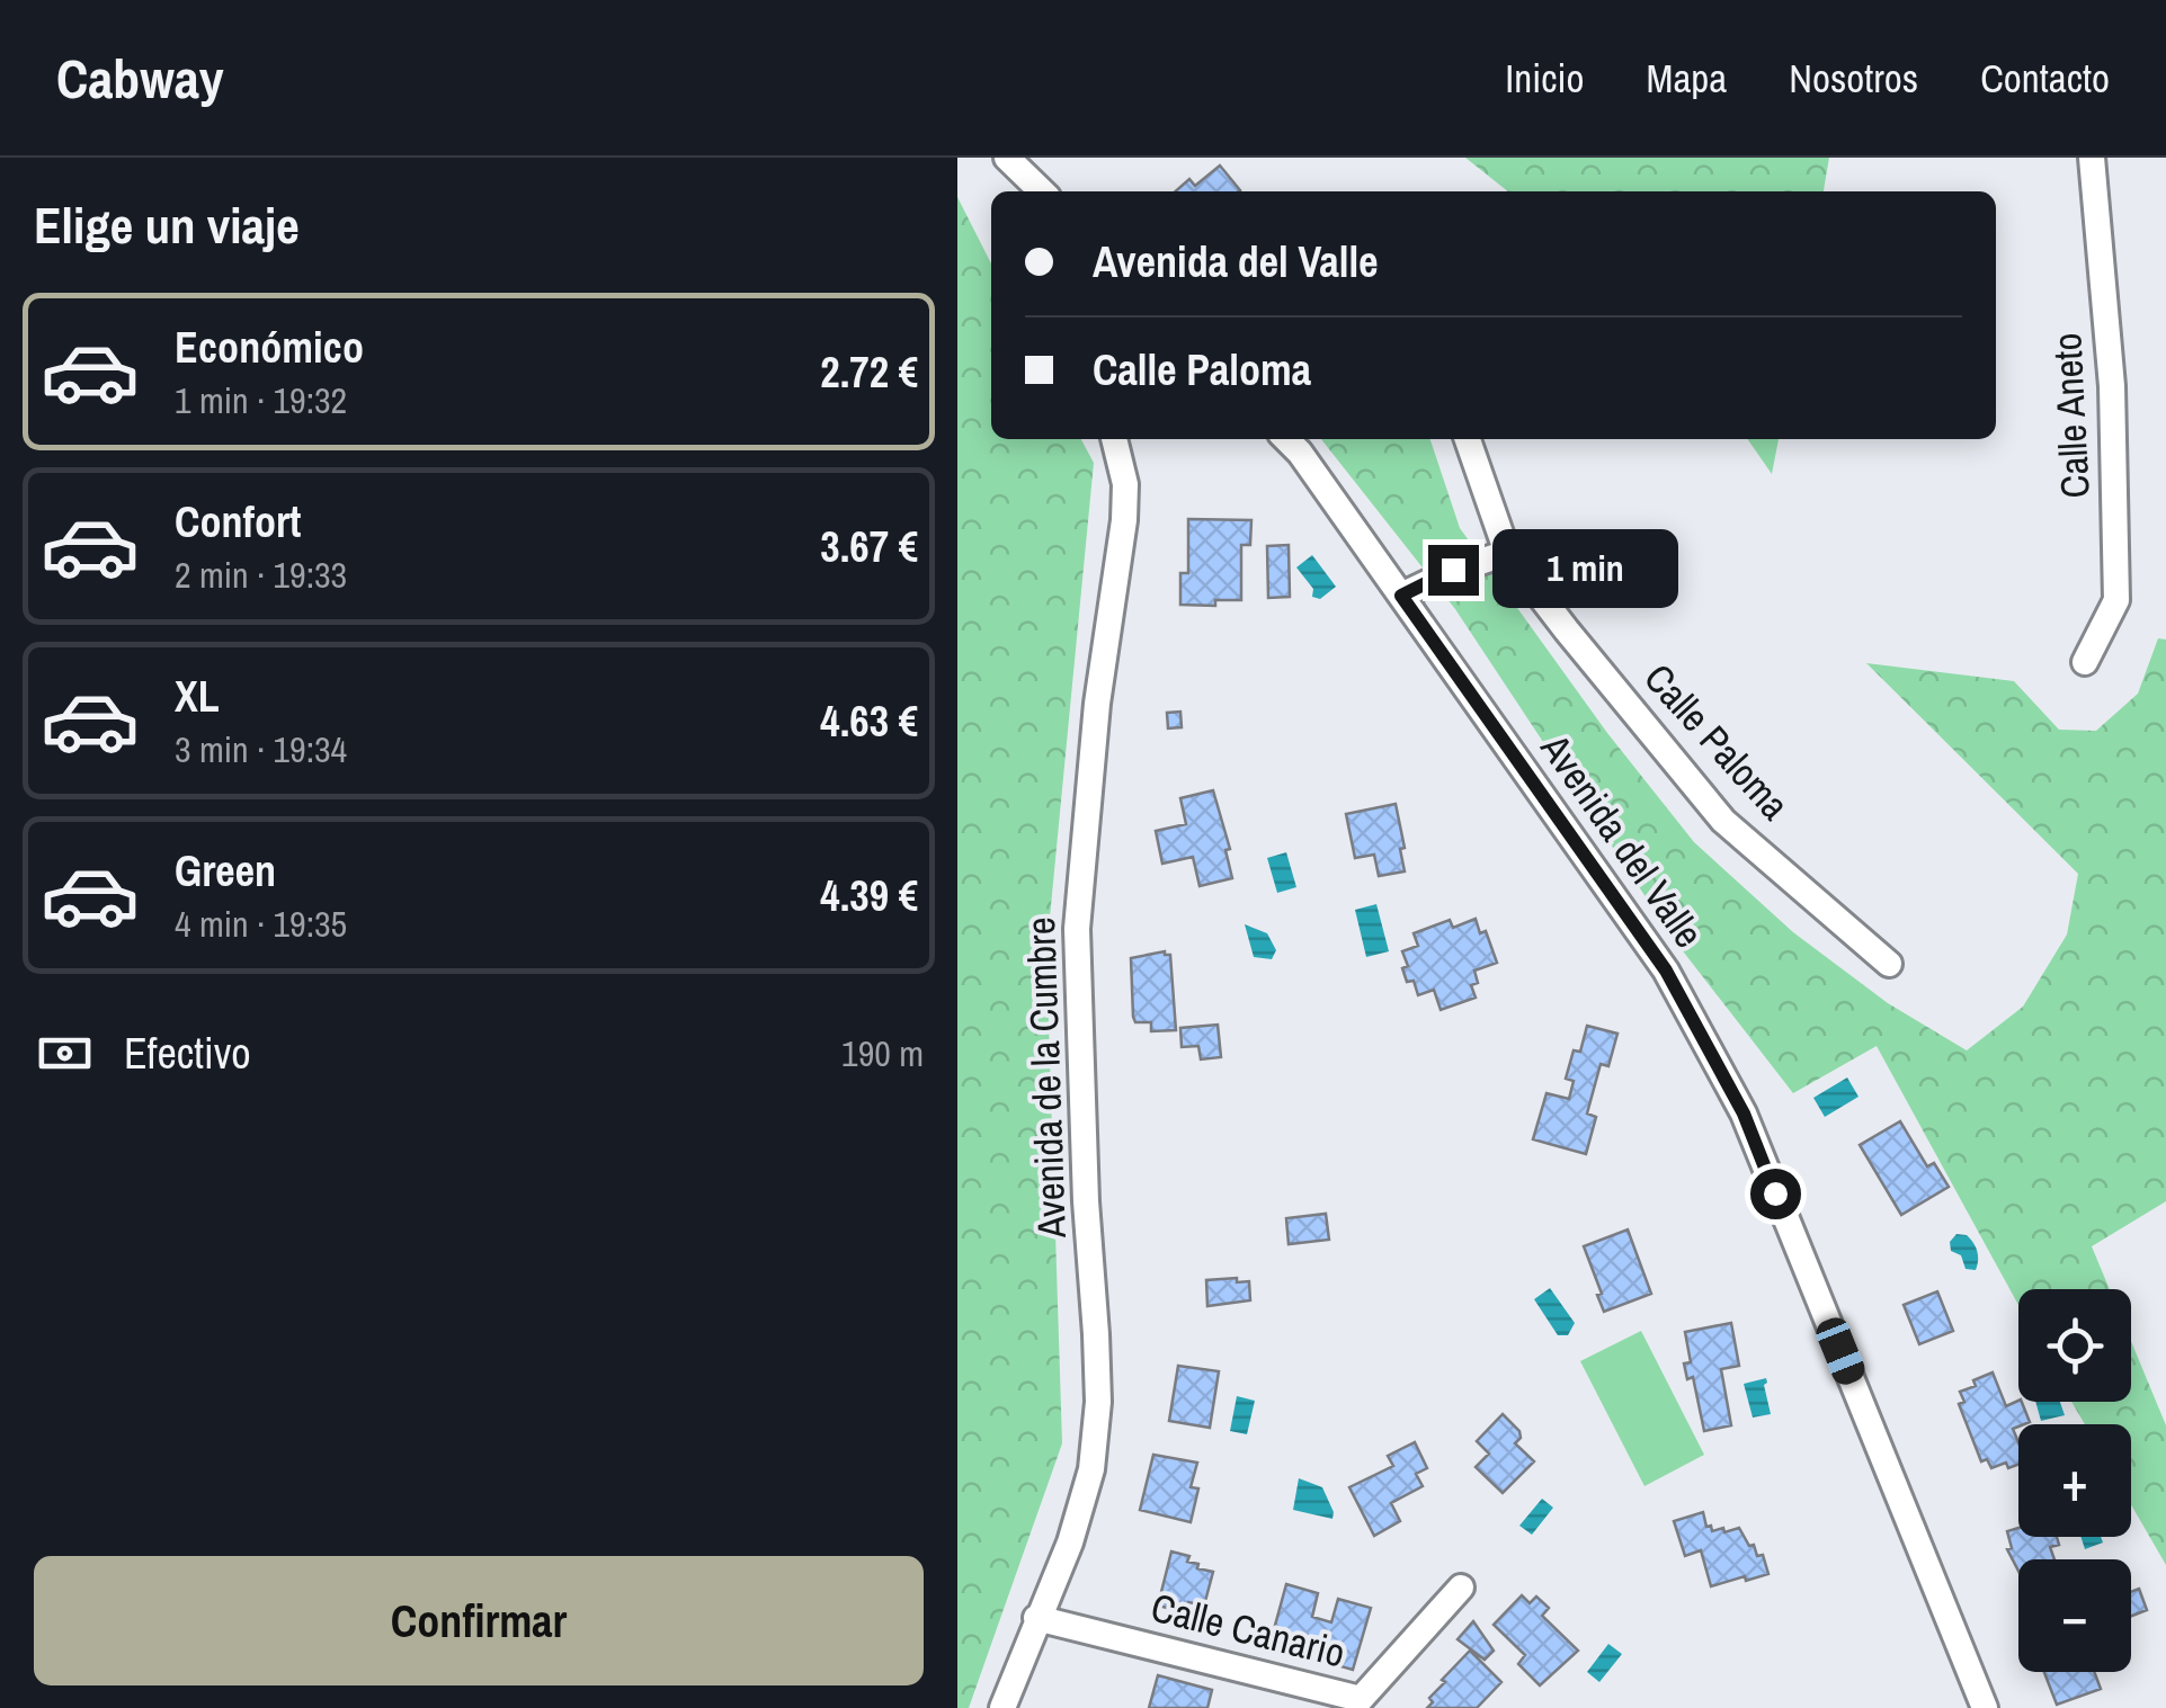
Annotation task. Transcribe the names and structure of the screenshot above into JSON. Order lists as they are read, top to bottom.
{
  "streets": {
    "street": [
      "Calle Aneto",
      "Calle Paloma",
      "Avenida del Valle",
      "Avenida de la Cumbre",
      "Calle Canario"
    ]
  },
  "crossings": [
    ["Avenida de la Cumbre", "Calle Canario"]
  ],
  "page": {
    "header": "Cabway",
    "nav": [
      "Inicio",
      "Mapa",
      "Nosotros",
      "Contacto"
    ],
    "heading": "Elige un viaje",
    "banner": ["Avenida del Valle", "Calle Paloma"],
    "list": [
      {
        "name": "Económico",
        "note": "1 min · 19:32",
        "value": "2.72 €"
      },
      {
        "name": "Confort",
        "note": "2 min · 19:33",
        "value": "3.67 €"
      },
      {
        "name": "XL",
        "note": "3 min · 19:34",
        "value": "4.63 €"
      },
      {
        "name": "Green",
        "note": "4 min · 19:35",
        "value": "4.39 €"
      }
    ],
    "bubble": "1 min",
    "pay": ["Efectivo", "190 m"],
    "map_buttons": ["+", "−"],
    "buttons": "Confirmar"
  }
}
